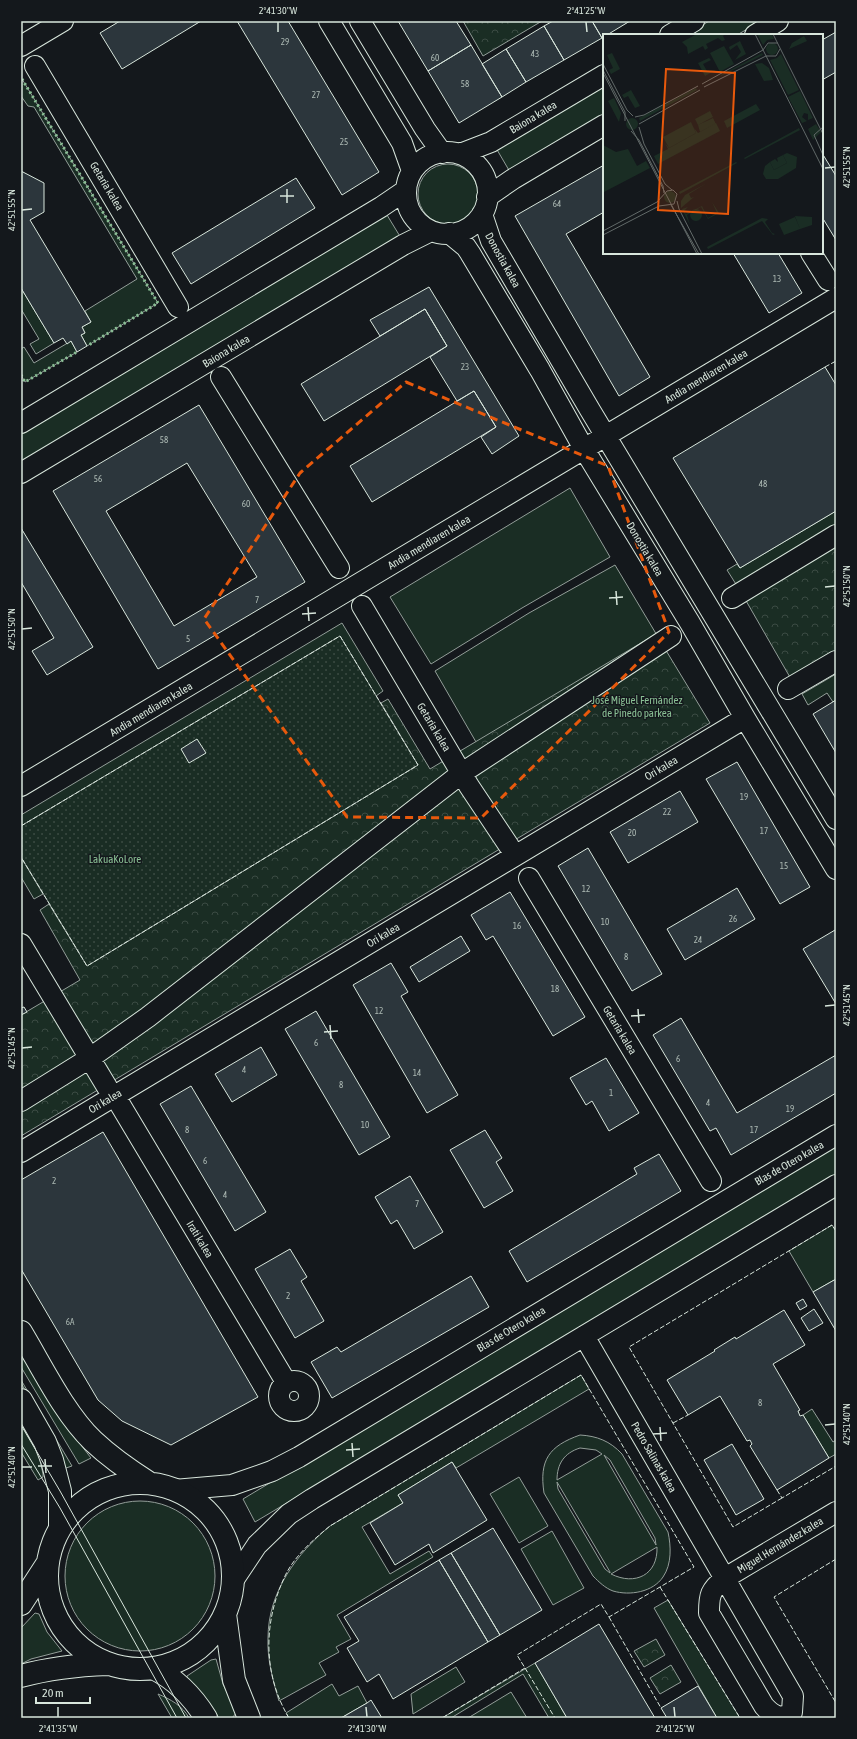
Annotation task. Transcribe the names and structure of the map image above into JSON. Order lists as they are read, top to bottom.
{
  "streets": {
    "street": [
      "Baiona kalea",
      "Getaria kalea",
      "Donostia kalea",
      "Andia mendiaren kalea",
      "Ori kalea",
      "Blas de Otero kalea",
      "Irati kalea",
      "Pedro Salinas kalea",
      "Miguel Hernández kalea"
    ]
  },
  "crossings": [
    ["Baiona kalea", "Donostia kalea"],
    ["Donostia kalea", "Andia mendiaren kalea"],
    ["Donostia kalea", "Ori kalea"],
    ["Ori kalea", "Irati kalea"],
    ["Pedro Salinas kalea", "Miguel Hernández kalea"]
  ],
  "parks": ["José Miguel Fernández de Pinedo parkea", "LakuaKoLore"],
  "house_numbers": [
    "29",
    "43",
    "60",
    "58",
    "27",
    "25",
    "64",
    "13",
    "23",
    "58",
    "56",
    "48",
    "60",
    "7",
    "5",
    "19",
    "22",
    "17",
    "20",
    "15",
    "12",
    "26",
    "10",
    "16",
    "24",
    "8",
    "18",
    "12",
    "6",
    "6",
    "4",
    "14",
    "8",
    "1",
    "4",
    "19",
    "10",
    "8",
    "17",
    "6",
    "2",
    "4",
    "7",
    "2",
    "6A",
    "8"
  ],
  "scale_bar": "20 m",
  "coordinates": [
    "2°41'30\"W",
    "2°41'25\"W",
    "42°51'55\"N",
    "42°51'50\"N",
    "42°51'45\"N",
    "42°51'40\"N",
    "2°41'35\"W"
  ]
}
